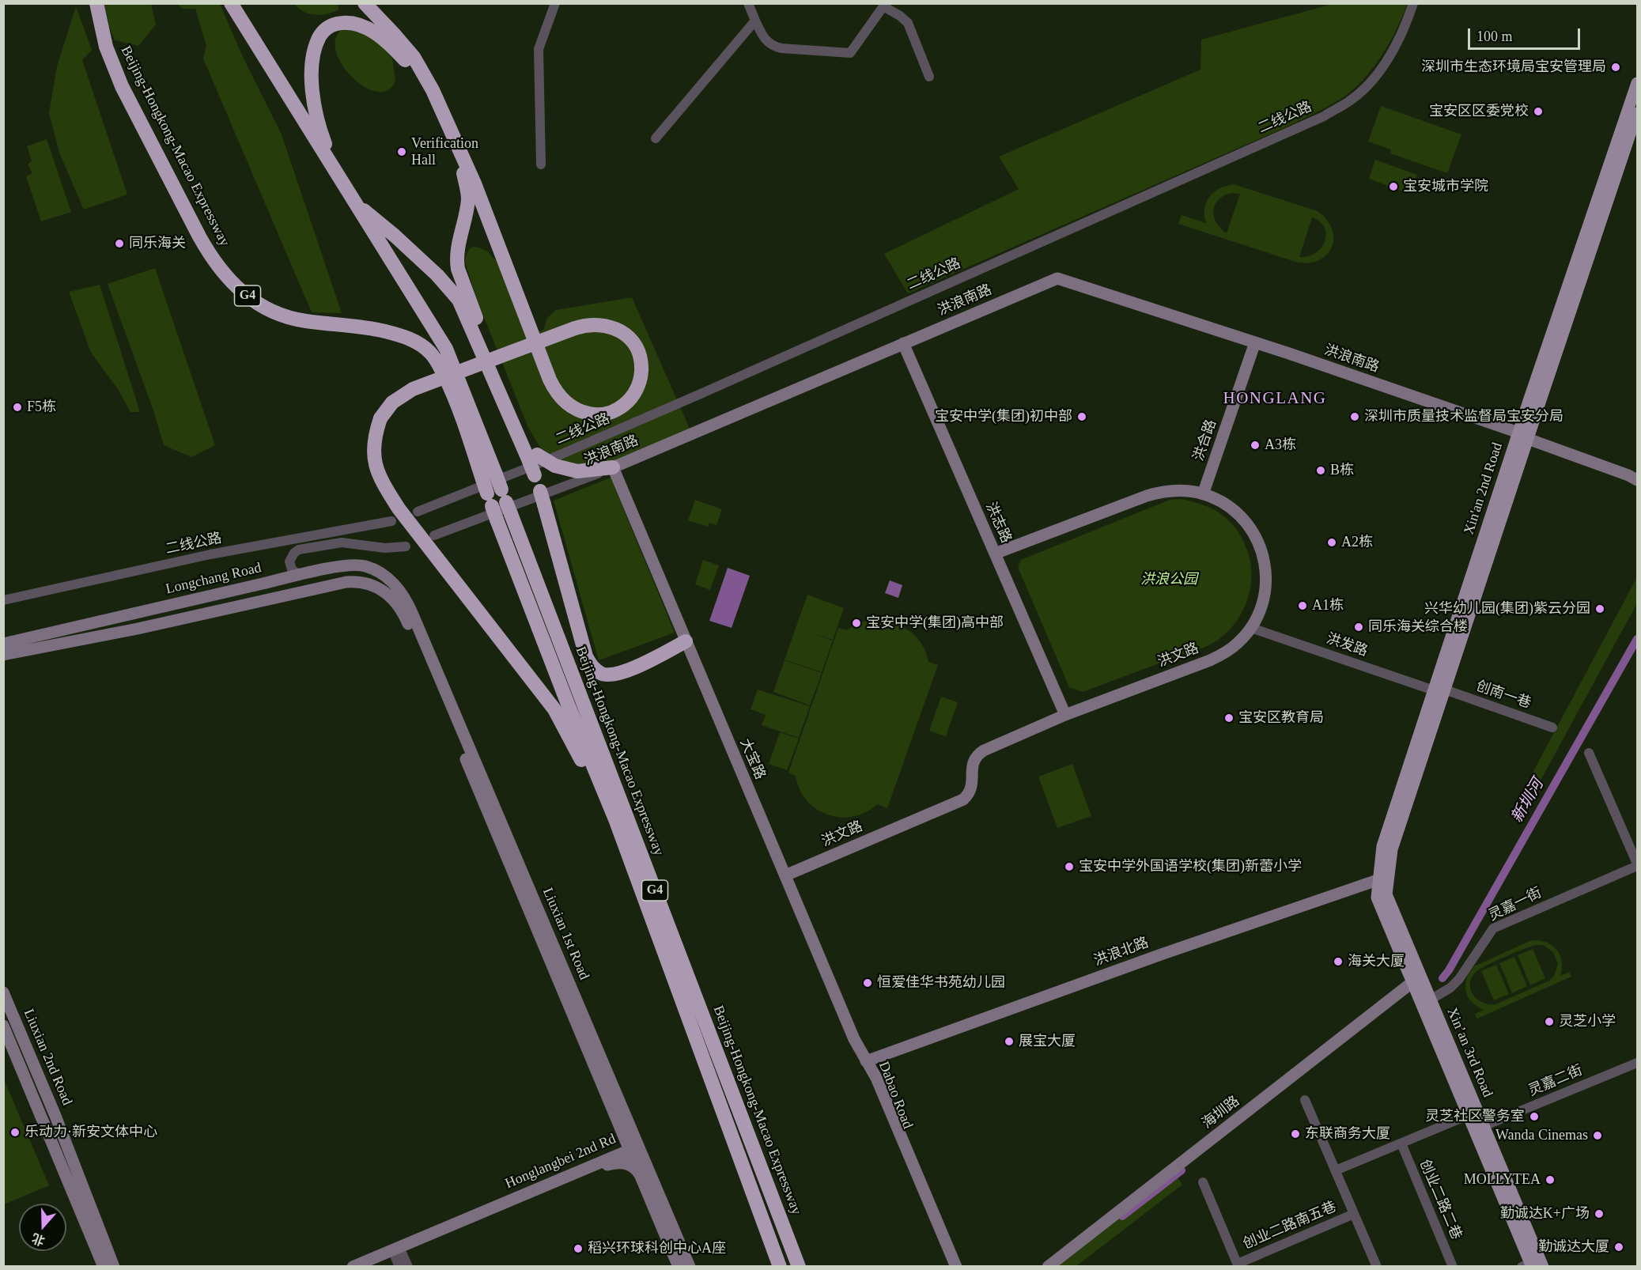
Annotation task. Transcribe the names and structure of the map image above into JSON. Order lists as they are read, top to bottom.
{
  "streets": {
    "highway": ["Beijing-Hongkong-Macao Expressway", "G4"],
    "main road": [
      "洪浪南路",
      "洪合路",
      "Xin'an 2nd Road",
      "洪志路",
      "Longchang Road",
      "洪文路",
      "大宝路",
      "Liuxian 1st Road",
      "洪浪北路",
      "Xin’an 3rd Road",
      "Liuxian 2nd Road",
      "Dabao Road",
      "海圳路",
      "Honglangbei 2nd Rd"
    ],
    "street": [
      "二线公路",
      "洪发路",
      "创南一巷",
      "灵嘉一街",
      "灵嘉二街",
      "创业二路二巷",
      "创业二路南五巷"
    ]
  },
  "crossings": [
    ["Beijing-Hongkong-Macao Expressway", "G4"],
    ["洪浪南路", "洪合路"],
    ["洪浪南路", "Xin'an 2nd Road"],
    ["洪浪南路", "洪志路"],
    ["洪浪南路", "大宝路"],
    ["洪合路", "洪文路"],
    ["Xin'an 2nd Road", "洪发路"],
    ["Xin'an 2nd Road", "创南一巷"],
    ["Xin'an 2nd Road", "洪浪北路"],
    ["Xin'an 2nd Road", "Xin’an 3rd Road"],
    ["洪志路", "洪文路"],
    ["Longchang Road", "Liuxian 1st Road"],
    ["洪发路", "洪文路"],
    ["洪发路", "创南一巷"],
    ["洪文路", "大宝路"],
    ["大宝路", "洪浪北路"],
    ["大宝路", "Dabao Road"],
    ["灵嘉一街", "Xin’an 3rd Road"],
    ["Liuxian 1st Road", "Honglangbei 2nd Rd"],
    ["洪浪北路", "Xin’an 3rd Road"],
    ["洪浪北路", "Dabao Road"],
    ["Xin’an 3rd Road", "灵嘉二街"],
    ["Xin’an 3rd Road", "海圳路"]
  ],
  "districts": ["HONGLANG"],
  "water": ["新圳河"],
  "parks": ["洪浪公园"],
  "places": [
    "深圳市生态环境局宝安管理局",
    "宝安区区委党校",
    "Verification Hall",
    "宝安城市学院",
    "同乐海关",
    "F5栋",
    "宝安中学(集团)初中部",
    "深圳市质量技术监督局宝安分局",
    "A3栋",
    "B栋",
    "A2栋",
    "A1栋",
    "兴华幼儿园(集团)紫云分园",
    "宝安中学(集团)高中部",
    "同乐海关综合楼",
    "宝安区教育局",
    "宝安中学外国语学校(集团)新蕾小学",
    "海关大厦",
    "恒爱佳华书苑幼儿园",
    "灵芝小学",
    "展宝大厦",
    "灵芝社区警务室",
    "乐动力·新安文体中心",
    "东联商务大厦",
    "Wanda Cinemas",
    "MOLLYTEA",
    "勤诚达K+广场",
    "勤诚达大厦",
    "稻兴环球科创中心A座"
  ],
  "scale_bar": "100 m",
  "north": "bottom"
}
